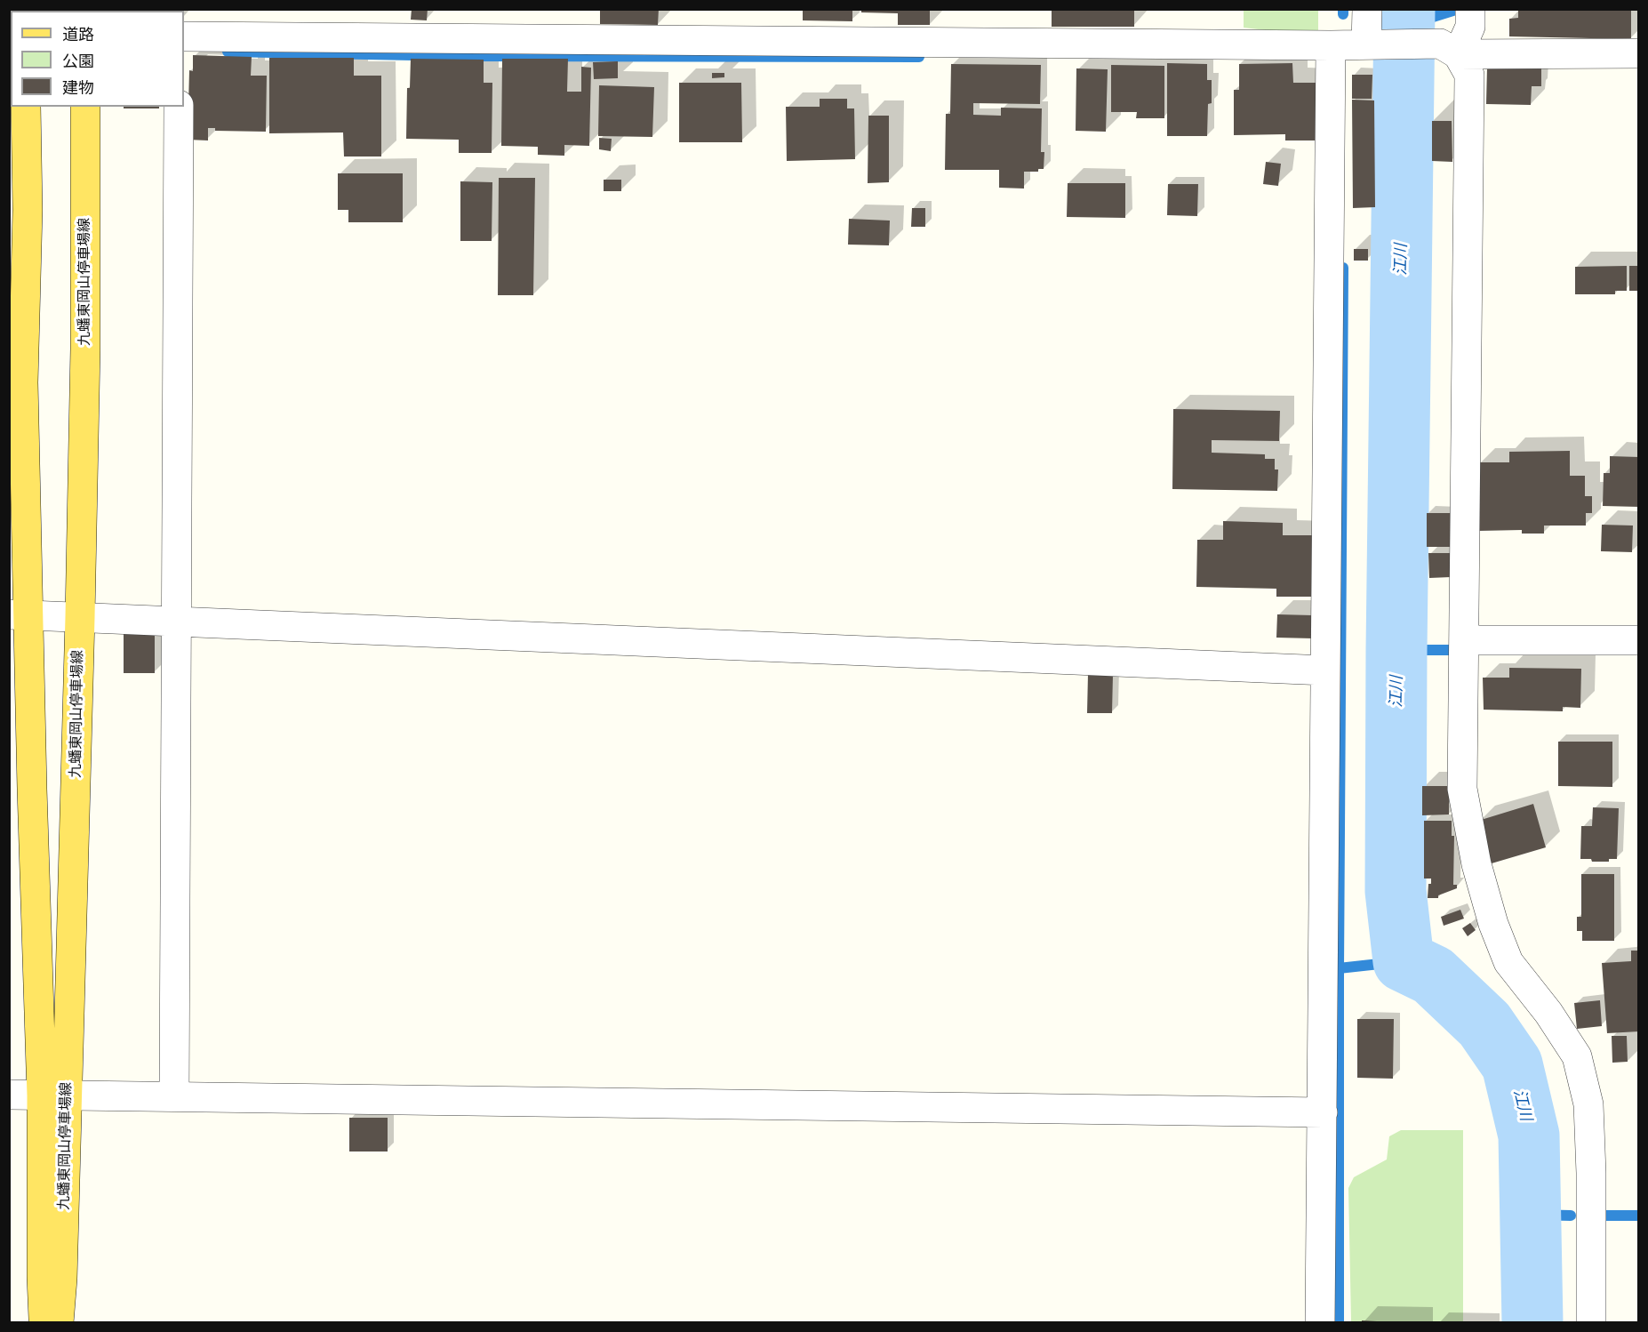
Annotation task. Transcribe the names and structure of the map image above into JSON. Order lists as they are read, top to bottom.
{
  "streets": {
    "main road": ["九蟠東岡山停車場線"]
  },
  "water": ["江川"],
  "legend": ["道路", "公園", "建物"]
}
